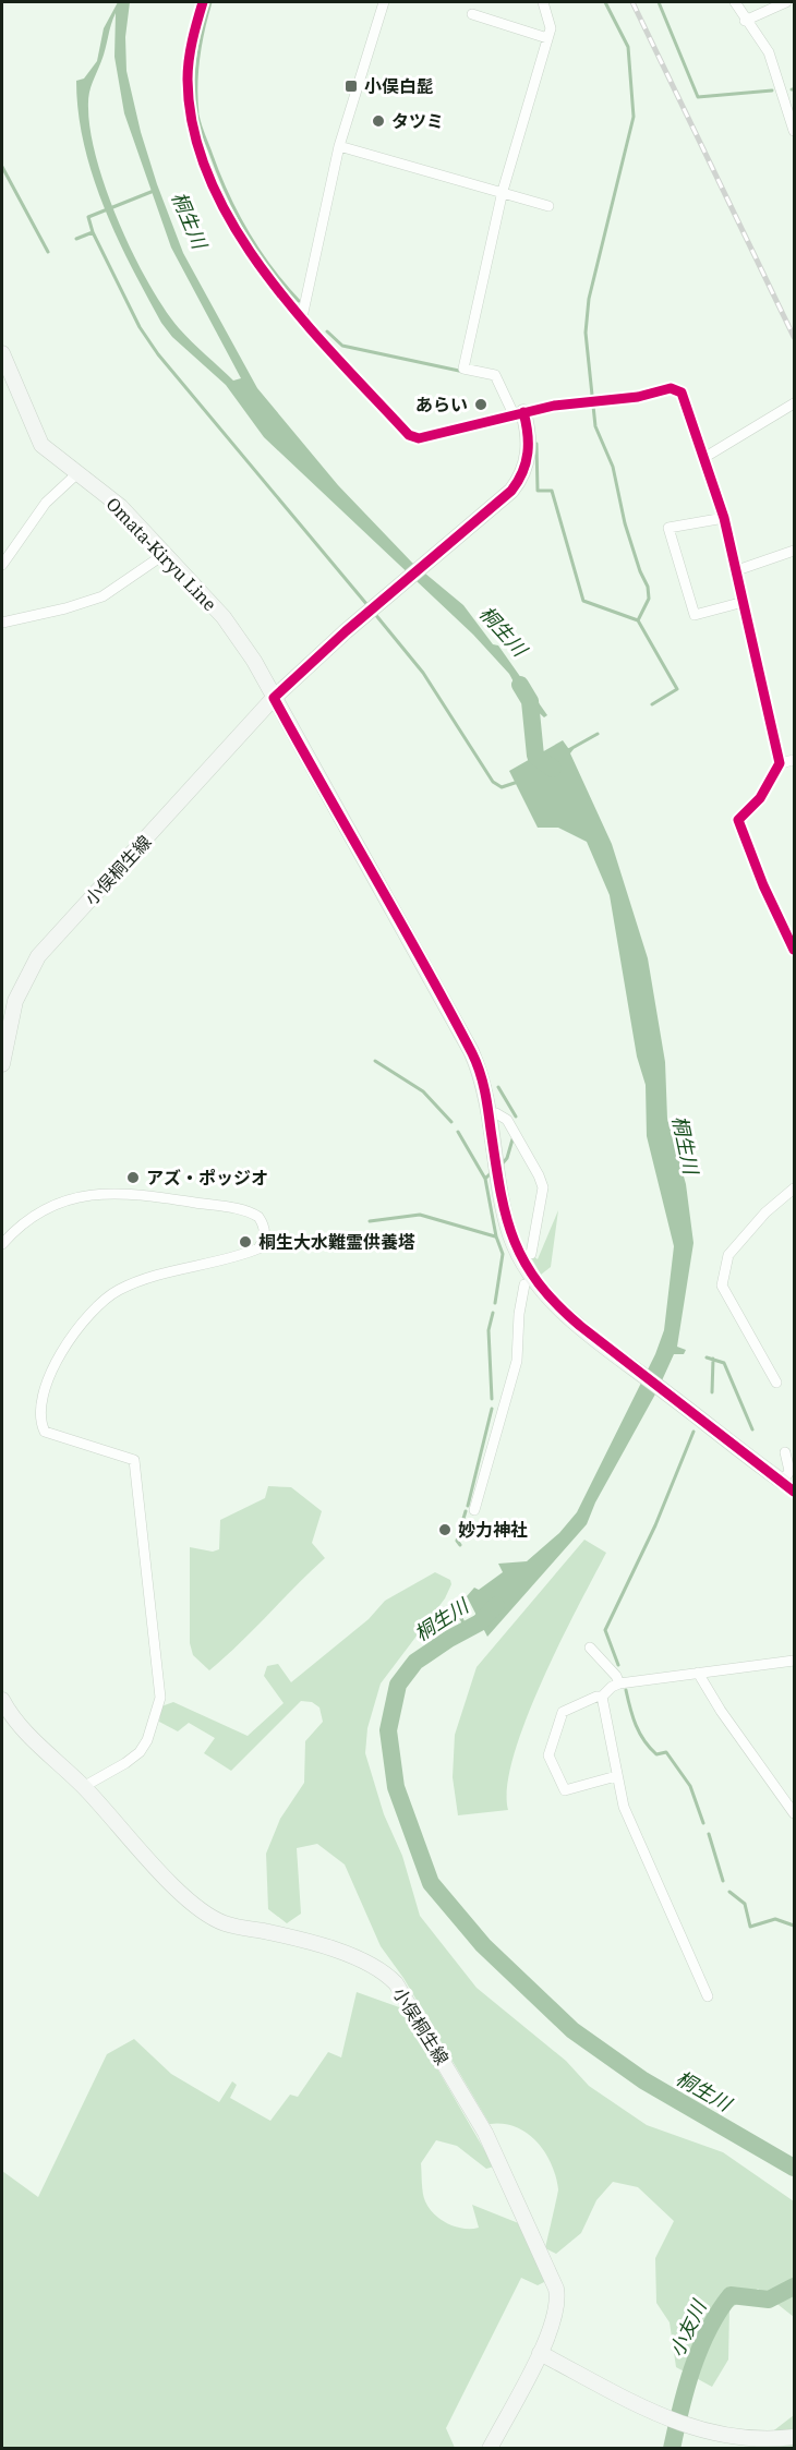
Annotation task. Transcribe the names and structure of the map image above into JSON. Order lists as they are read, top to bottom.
{
  "streets": {
    "main road": ["Omata-Kiryu Line", "小俣桐生線"]
  },
  "crossings": [
    ["Omata-Kiryu Line", "小俣桐生線"]
  ],
  "water": ["桐生川", "小友川"],
  "places": {
    "transit": ["小俣白髭"],
    "other": [
      "タツミ",
      "あらい",
      "アズ・ポッジオ",
      "桐生大水難霊供養塔",
      "妙力神社"
    ]
  }
}
